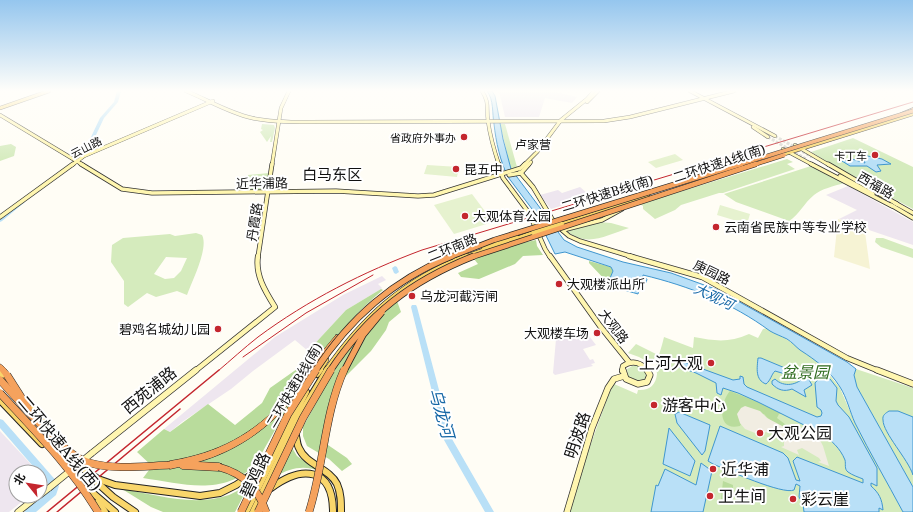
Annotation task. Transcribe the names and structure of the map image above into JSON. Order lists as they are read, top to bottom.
{
  "streets": {
    "highway": ["二环快速A线(南)", "二环快速B线(南)", "二环快速A线(西)"],
    "main road": ["二环南路", "碧鸡路"],
    "street": [
      "云山路",
      "近华浦路",
      "西福路",
      "丹霞路",
      "庚园路",
      "大观路",
      "西苑浦路",
      "明波路"
    ]
  },
  "crossings": [
    ["云山路", "近华浦路"],
    ["近华浦路", "丹霞路"],
    ["近华浦路", "庚园路"],
    ["近华浦路", "大观路"],
    ["丹霞路", "西苑浦路"],
    ["二环南路", "碧鸡路"],
    ["大观路", "明波路"]
  ],
  "districts": ["卢家营", "白马东区"],
  "water": ["大观河", "乌龙河"],
  "parks": ["盆景园"],
  "places": [
    "省政府外事办",
    "卡丁车",
    "昆五中",
    "大观体育公园",
    "云南省民族中等专业学校",
    "大观楼派出所",
    "乌龙河截污闸",
    "碧鸡名城幼儿园",
    "大观楼车场",
    "上河大观",
    "游客中心",
    "大观公园",
    "近华浦",
    "卫生间",
    "彩云崖"
  ],
  "north": "top left"
}
